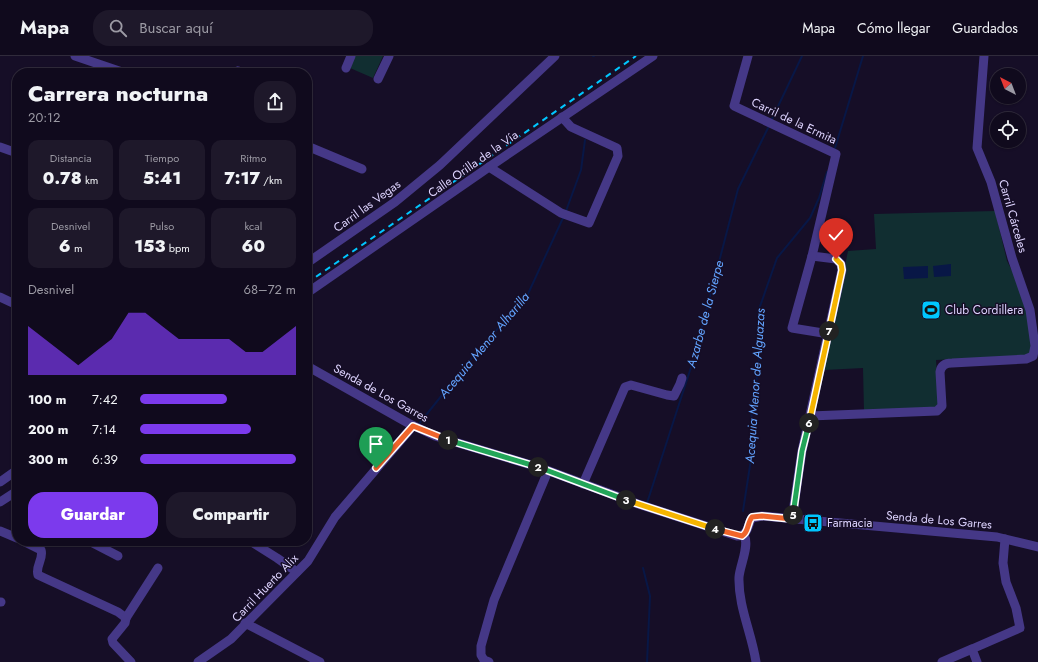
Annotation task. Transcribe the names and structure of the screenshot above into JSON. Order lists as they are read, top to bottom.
{
  "streets": {
    "street": [
      "Carril de la Ermita",
      "Calle Orilla de la Vía",
      "Carril las Vegas",
      "Carril Cárceles",
      "Senda de Los Garres",
      "Carril Huerto Alix"
    ]
  },
  "crossings": [
    ["Senda de Los Garres", "Carril Huerto Alix"]
  ],
  "water": ["Azarbe de la Sierpe", "Acequia Menor Alharilla", "Acequia Menor de Alguazas"],
  "places": {
    "sports": ["Club Cordillera"],
    "bus stop": ["Farmacia"]
  },
  "north": "top left",
  "page": {
    "header": "Mapa",
    "search": "Buscar aquí",
    "nav": ["Mapa", "Cómo llegar", "Guardados"],
    "heading": ["Carrera nocturna", "20:12"],
    "stats": [
      ["Distancia", "0.78 km"],
      ["Tiempo", "5:41"],
      ["Ritmo", "7:17 /km"],
      ["Desnivel", "6 m"],
      ["Pulso", "153 bpm"],
      ["kcal", "60"]
    ],
    "chart": ["Desnivel", "68–72 m"],
    "pins": [
      "7",
      "6",
      "1",
      "2",
      "3",
      "5",
      "4"
    ],
    "list": [
      {
        "name": "100 m",
        "note": "7:42"
      },
      {
        "name": "200 m",
        "note": "7:14"
      },
      {
        "name": "300 m",
        "note": "6:39"
      }
    ],
    "buttons": ["Guardar", "Compartir"]
  }
}
